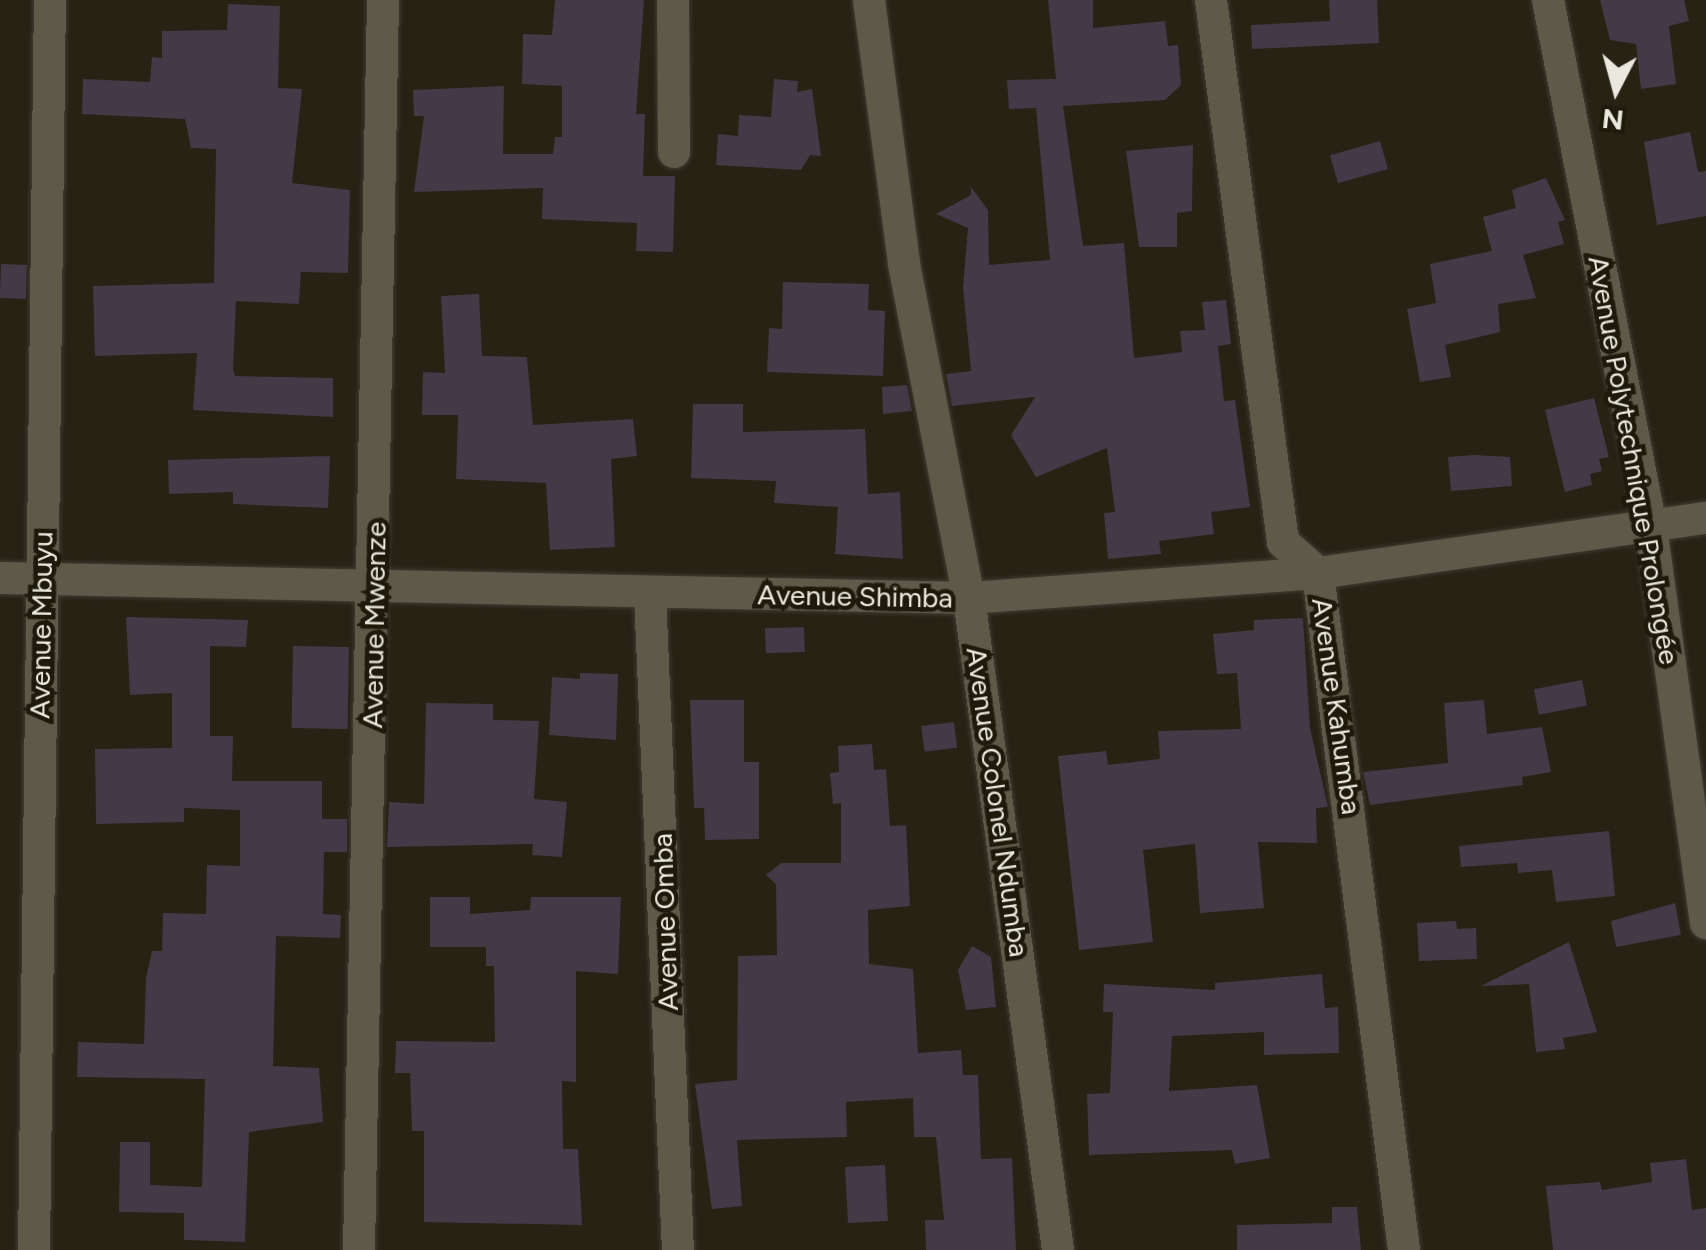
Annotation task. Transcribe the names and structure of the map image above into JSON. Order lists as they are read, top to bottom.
{
  "streets": {
    "street": [
      "Avenue Polytechnique Prolongée",
      "Avenue Shimba",
      "Avenue Mbuyu",
      "Avenue Mwenze",
      "Avenue Kahumba",
      "Avenue Colonel Ndumba",
      "Avenue Omba"
    ]
  },
  "crossings": [
    ["Avenue Polytechnique Prolongée", "Avenue Shimba"],
    ["Avenue Shimba", "Avenue Mbuyu"],
    ["Avenue Shimba", "Avenue Mwenze"],
    ["Avenue Shimba", "Avenue Kahumba"],
    ["Avenue Shimba", "Avenue Colonel Ndumba"],
    ["Avenue Shimba", "Avenue Omba"]
  ],
  "north": "bottom"
}
